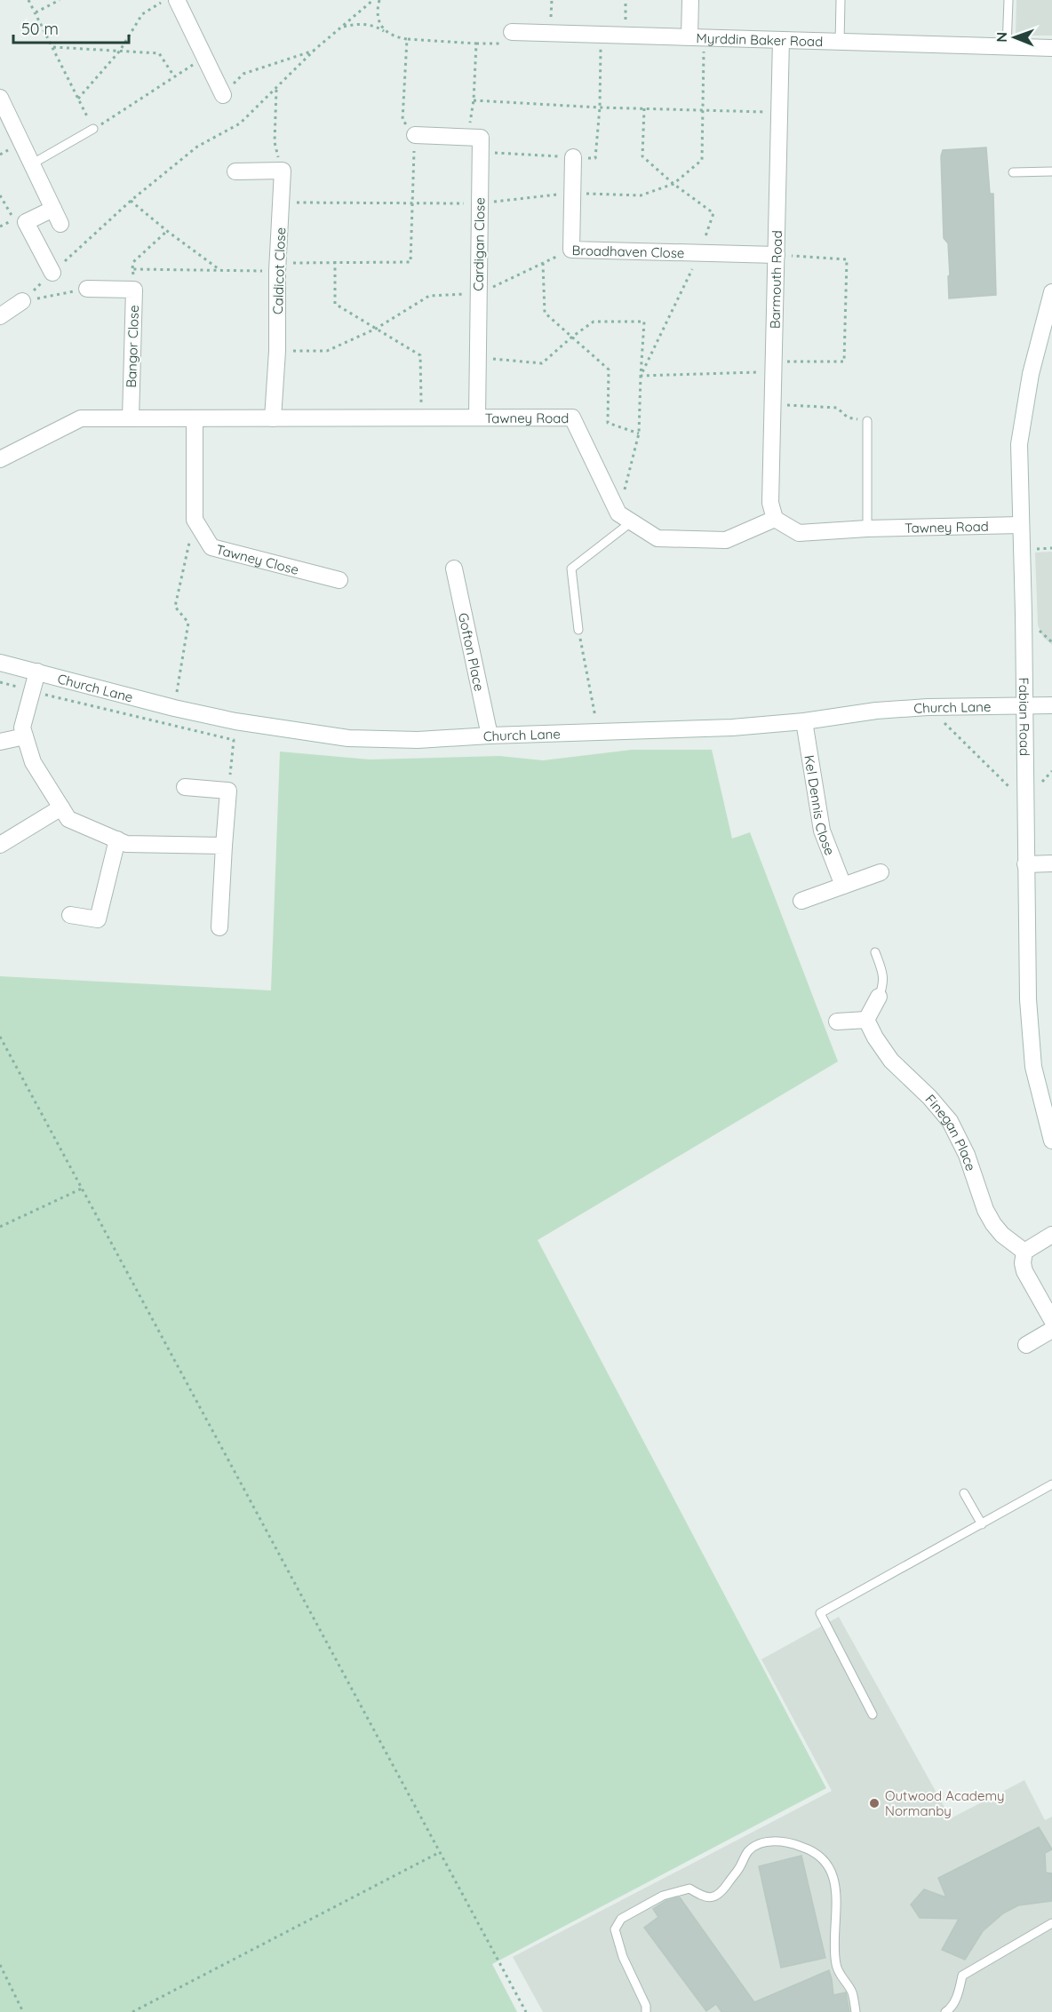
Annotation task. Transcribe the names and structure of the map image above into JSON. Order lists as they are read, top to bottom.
{
  "streets": {
    "street": [
      "Myrddin Baker Road",
      "Cardigan Close",
      "Broadhaven Close",
      "Caldicot Close",
      "Barmouth Road",
      "Bangor Close",
      "Tawney Road",
      "Tawney Close",
      "Gofton Place",
      "Church Lane",
      "Fabian Road",
      "Kel Dennis Close",
      "Finegan Place"
    ]
  },
  "crossings": [
    ["Myrddin Baker Road", "Barmouth Road"],
    ["Cardigan Close", "Tawney Road"],
    ["Broadhaven Close", "Barmouth Road"],
    ["Caldicot Close", "Tawney Road"],
    ["Barmouth Road", "Tawney Road"],
    ["Bangor Close", "Tawney Road"],
    ["Tawney Road", "Fabian Road"],
    ["Gofton Place", "Church Lane"],
    ["Church Lane", "Fabian Road"],
    ["Church Lane", "Kel Dennis Close"]
  ],
  "places": ["Outwood Academy Normanby"],
  "scale_bar": "50 m",
  "north": "left"
}
